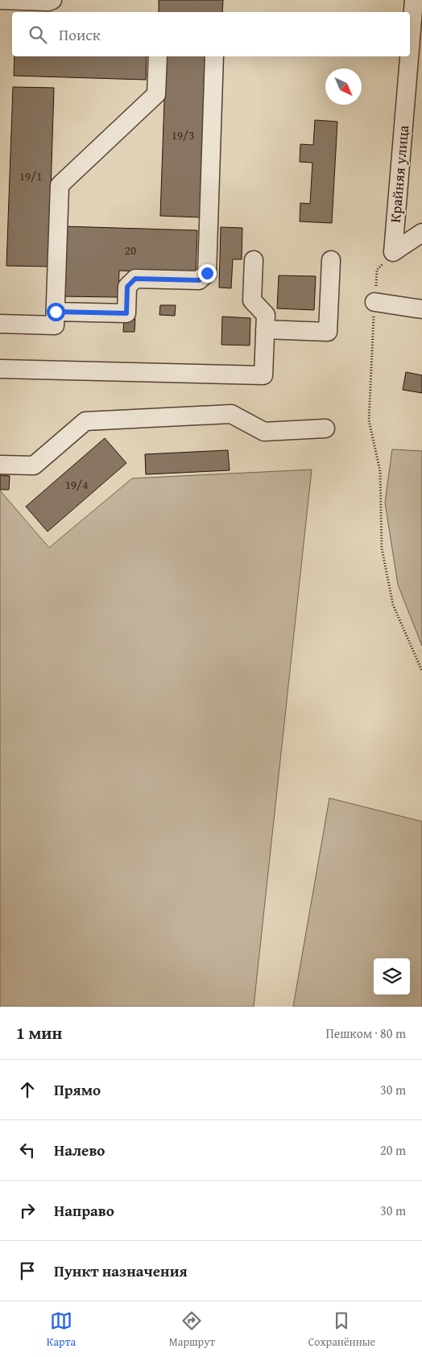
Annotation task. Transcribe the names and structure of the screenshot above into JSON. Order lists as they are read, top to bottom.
{
  "streets": {
    "street": ["Крайняя улица"]
  },
  "house_numbers": [
    "19/3",
    "19/1",
    "20",
    "19/4"
  ],
  "north": "bottom right",
  "page": {
    "search": "Поиск",
    "heading": ["1 мин", "Пешком · 80 m"],
    "list": [
      ["Прямо", "30 m"],
      ["Налево", "20 m"],
      ["Направо", "30 m"],
      "Пункт назначения"
    ],
    "nav": ["Карта", "Маршрут", "Сохранённые"]
  }
}
